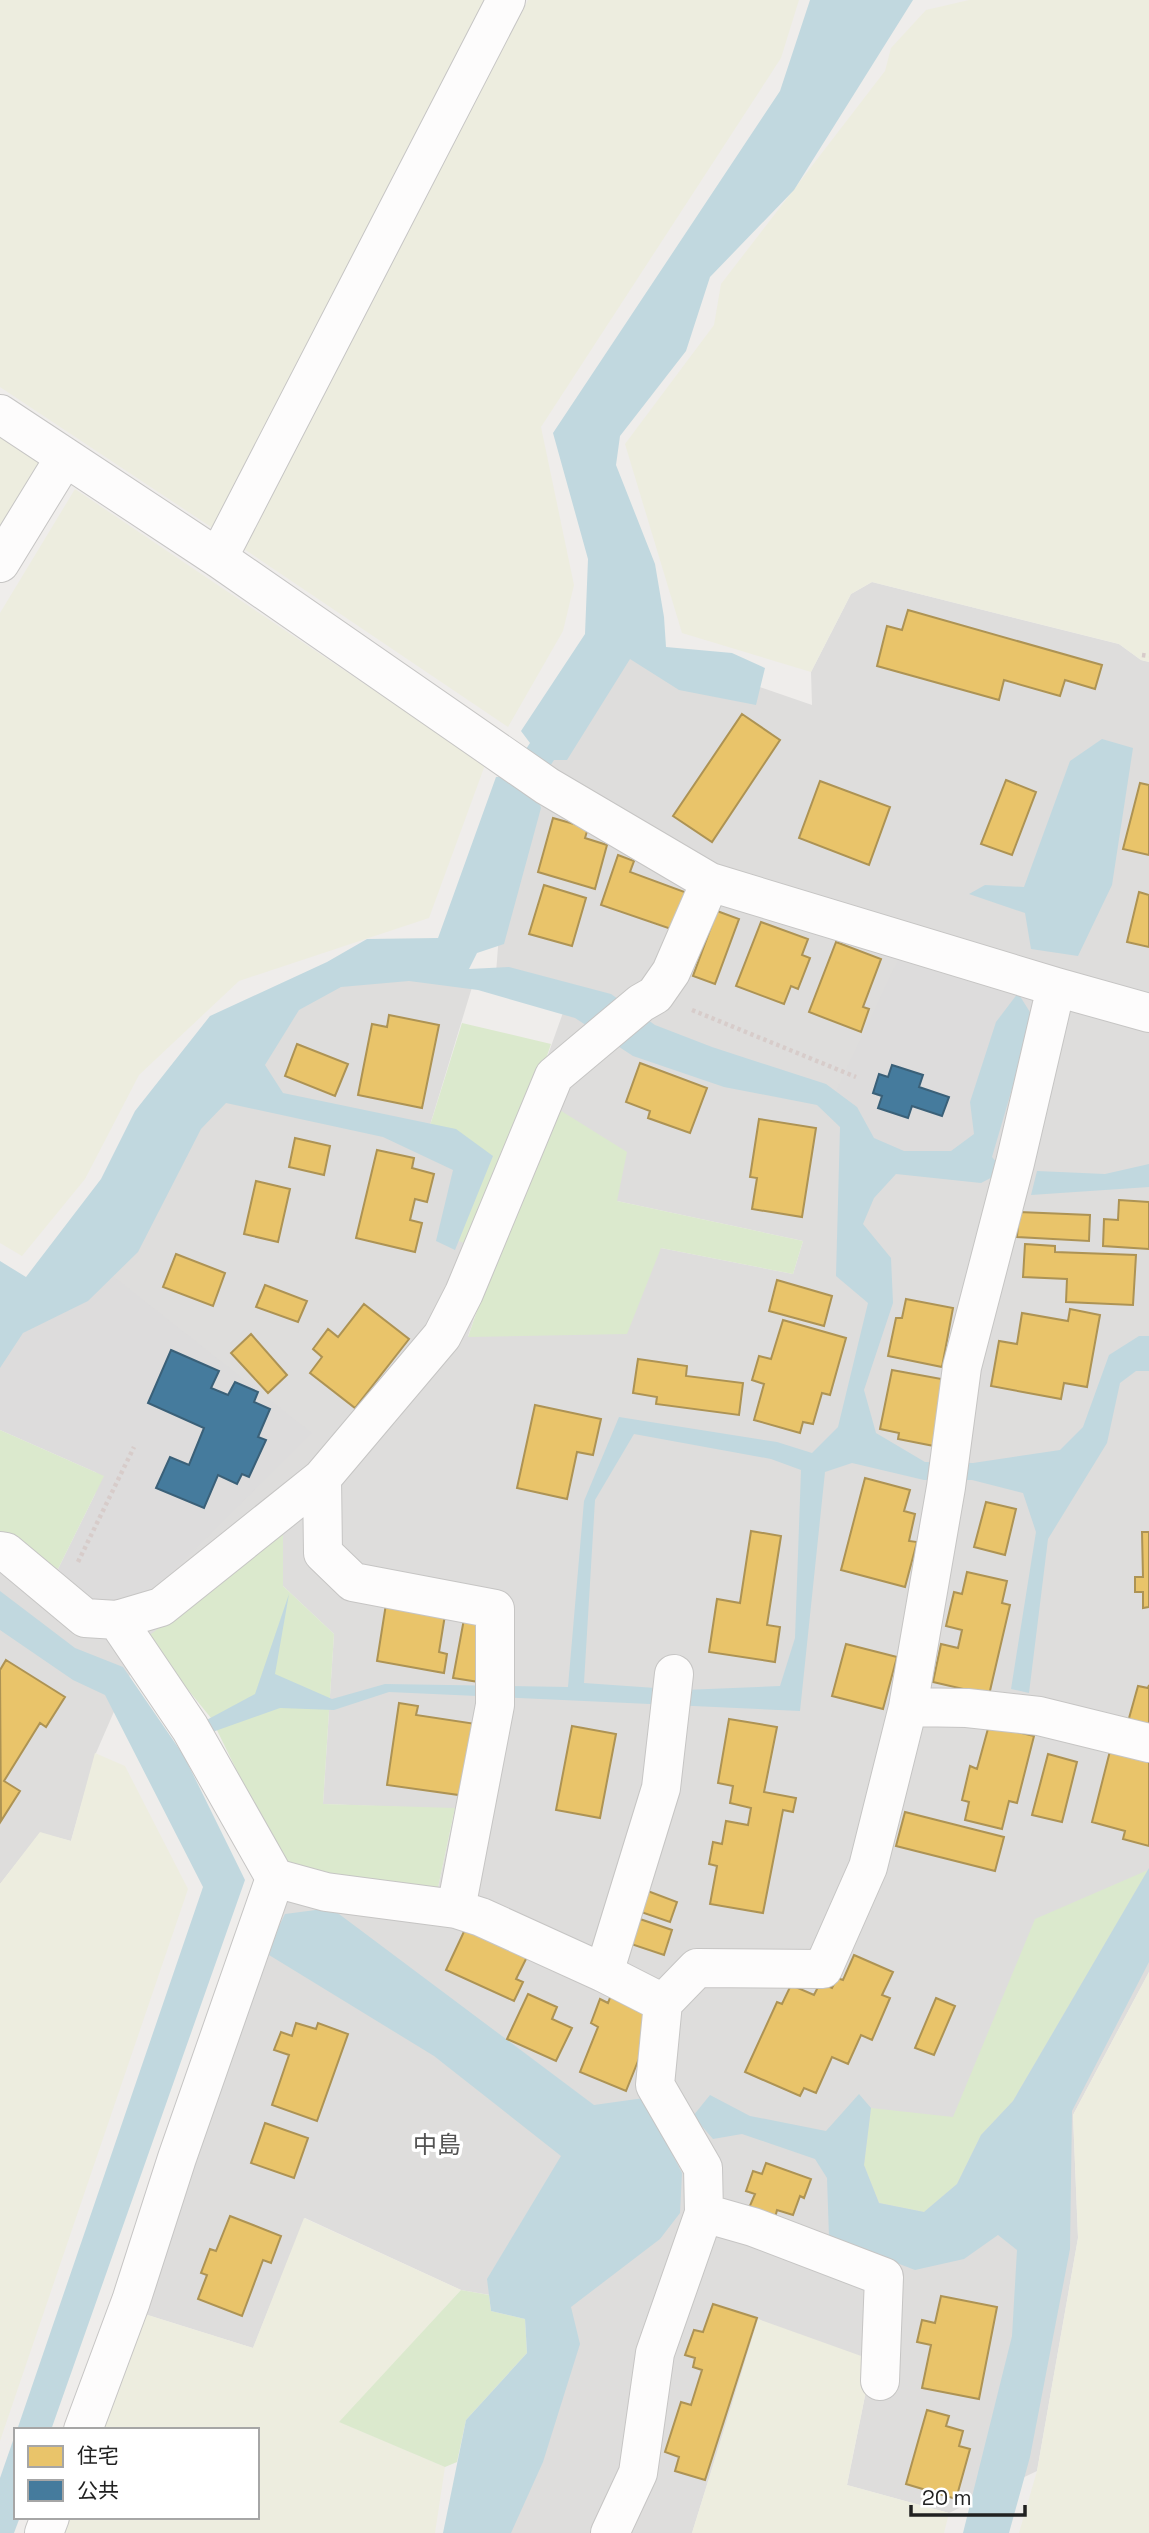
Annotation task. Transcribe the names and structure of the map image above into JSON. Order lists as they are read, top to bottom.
{
  "districts": ["中島"],
  "legend": ["住宅", "公共"],
  "scale_bar": "20 m"
}
